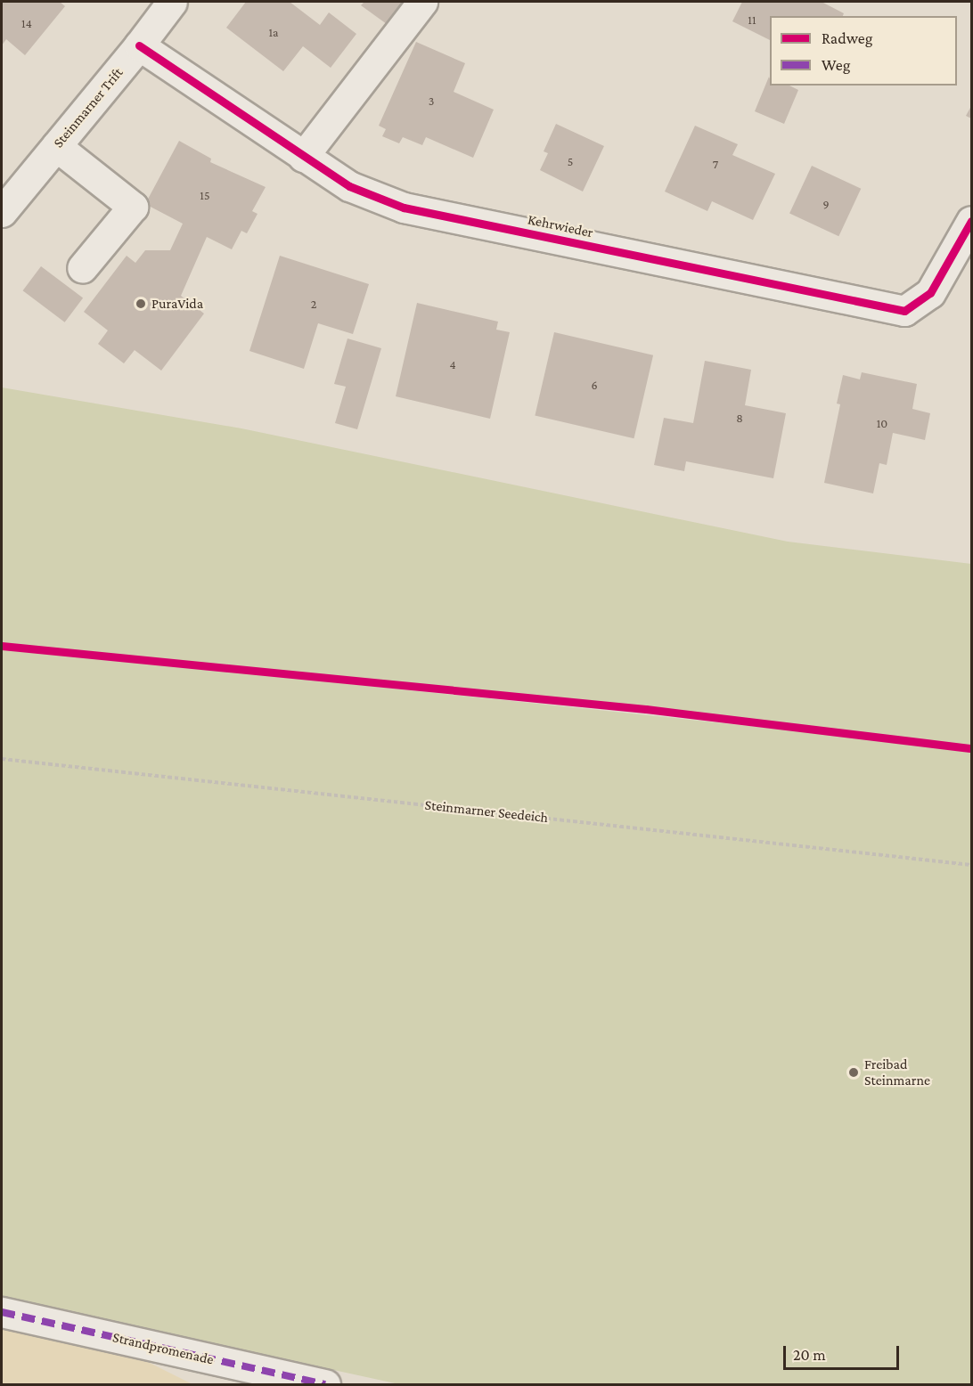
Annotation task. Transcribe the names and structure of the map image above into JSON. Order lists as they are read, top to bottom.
{
  "streets": {
    "street": ["Steinmarner Trift", "Kehrwieder", "Strandpromenade"],
    "path": ["Steinmarner Seedeich"]
  },
  "crossings": [
    ["Steinmarner Trift", "Kehrwieder"]
  ],
  "places": ["PuraVida", "Freibad Steinmarne"],
  "house_numbers": [
    "11",
    "14",
    "1a",
    "3",
    "5",
    "7",
    "15",
    "9",
    "2",
    "4",
    "6",
    "8",
    "10"
  ],
  "legend": ["Radweg", "Weg"],
  "scale_bar": "20 m"
}
